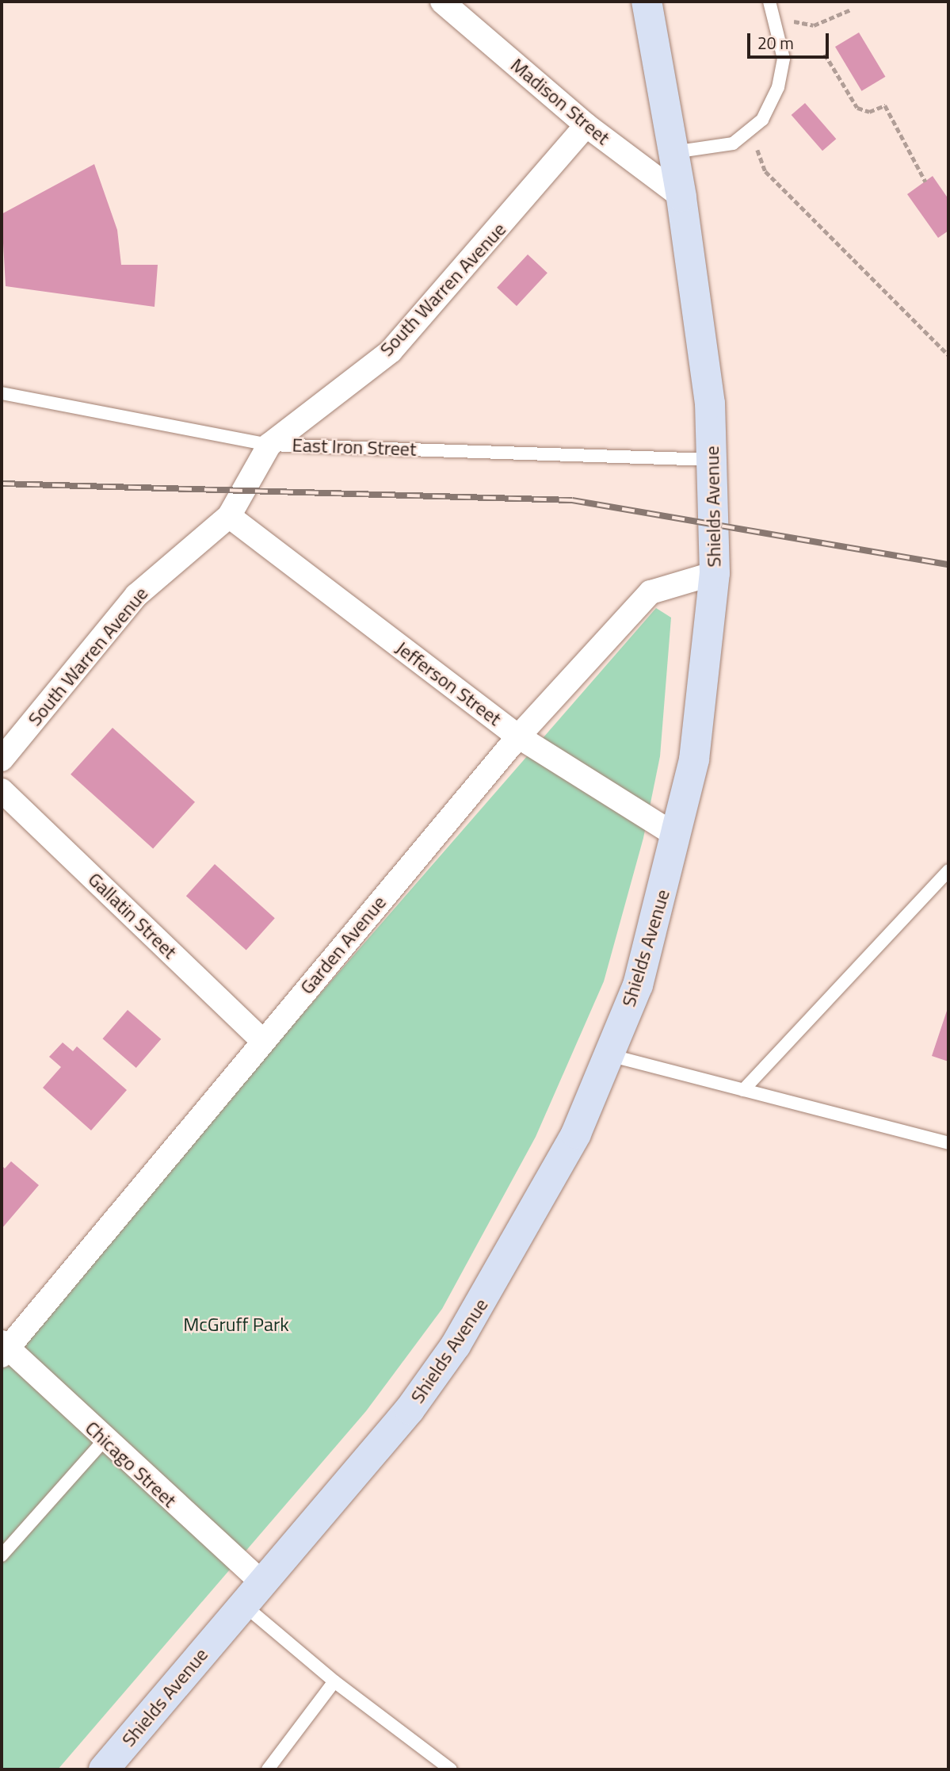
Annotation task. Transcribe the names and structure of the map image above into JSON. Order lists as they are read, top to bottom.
{
  "streets": {
    "main road": ["Shields Avenue"],
    "street": [
      "Madison Street",
      "South Warren Avenue",
      "Jefferson Street",
      "Gallatin Street",
      "Garden Avenue",
      "Chicago Street"
    ],
    "lane": ["East Iron Street"]
  },
  "crossings": [
    ["Madison Street", "South Warren Avenue"],
    ["Madison Street", "Shields Avenue"],
    ["South Warren Avenue", "East Iron Street"],
    ["South Warren Avenue", "Jefferson Street"],
    ["East Iron Street", "Shields Avenue"],
    ["Shields Avenue", "Jefferson Street"],
    ["Shields Avenue", "Garden Avenue"],
    ["Shields Avenue", "Chicago Street"],
    ["Jefferson Street", "Garden Avenue"],
    ["Gallatin Street", "Garden Avenue"],
    ["Garden Avenue", "Chicago Street"]
  ],
  "parks": ["McGruff Park"],
  "scale_bar": "20 m"
}
